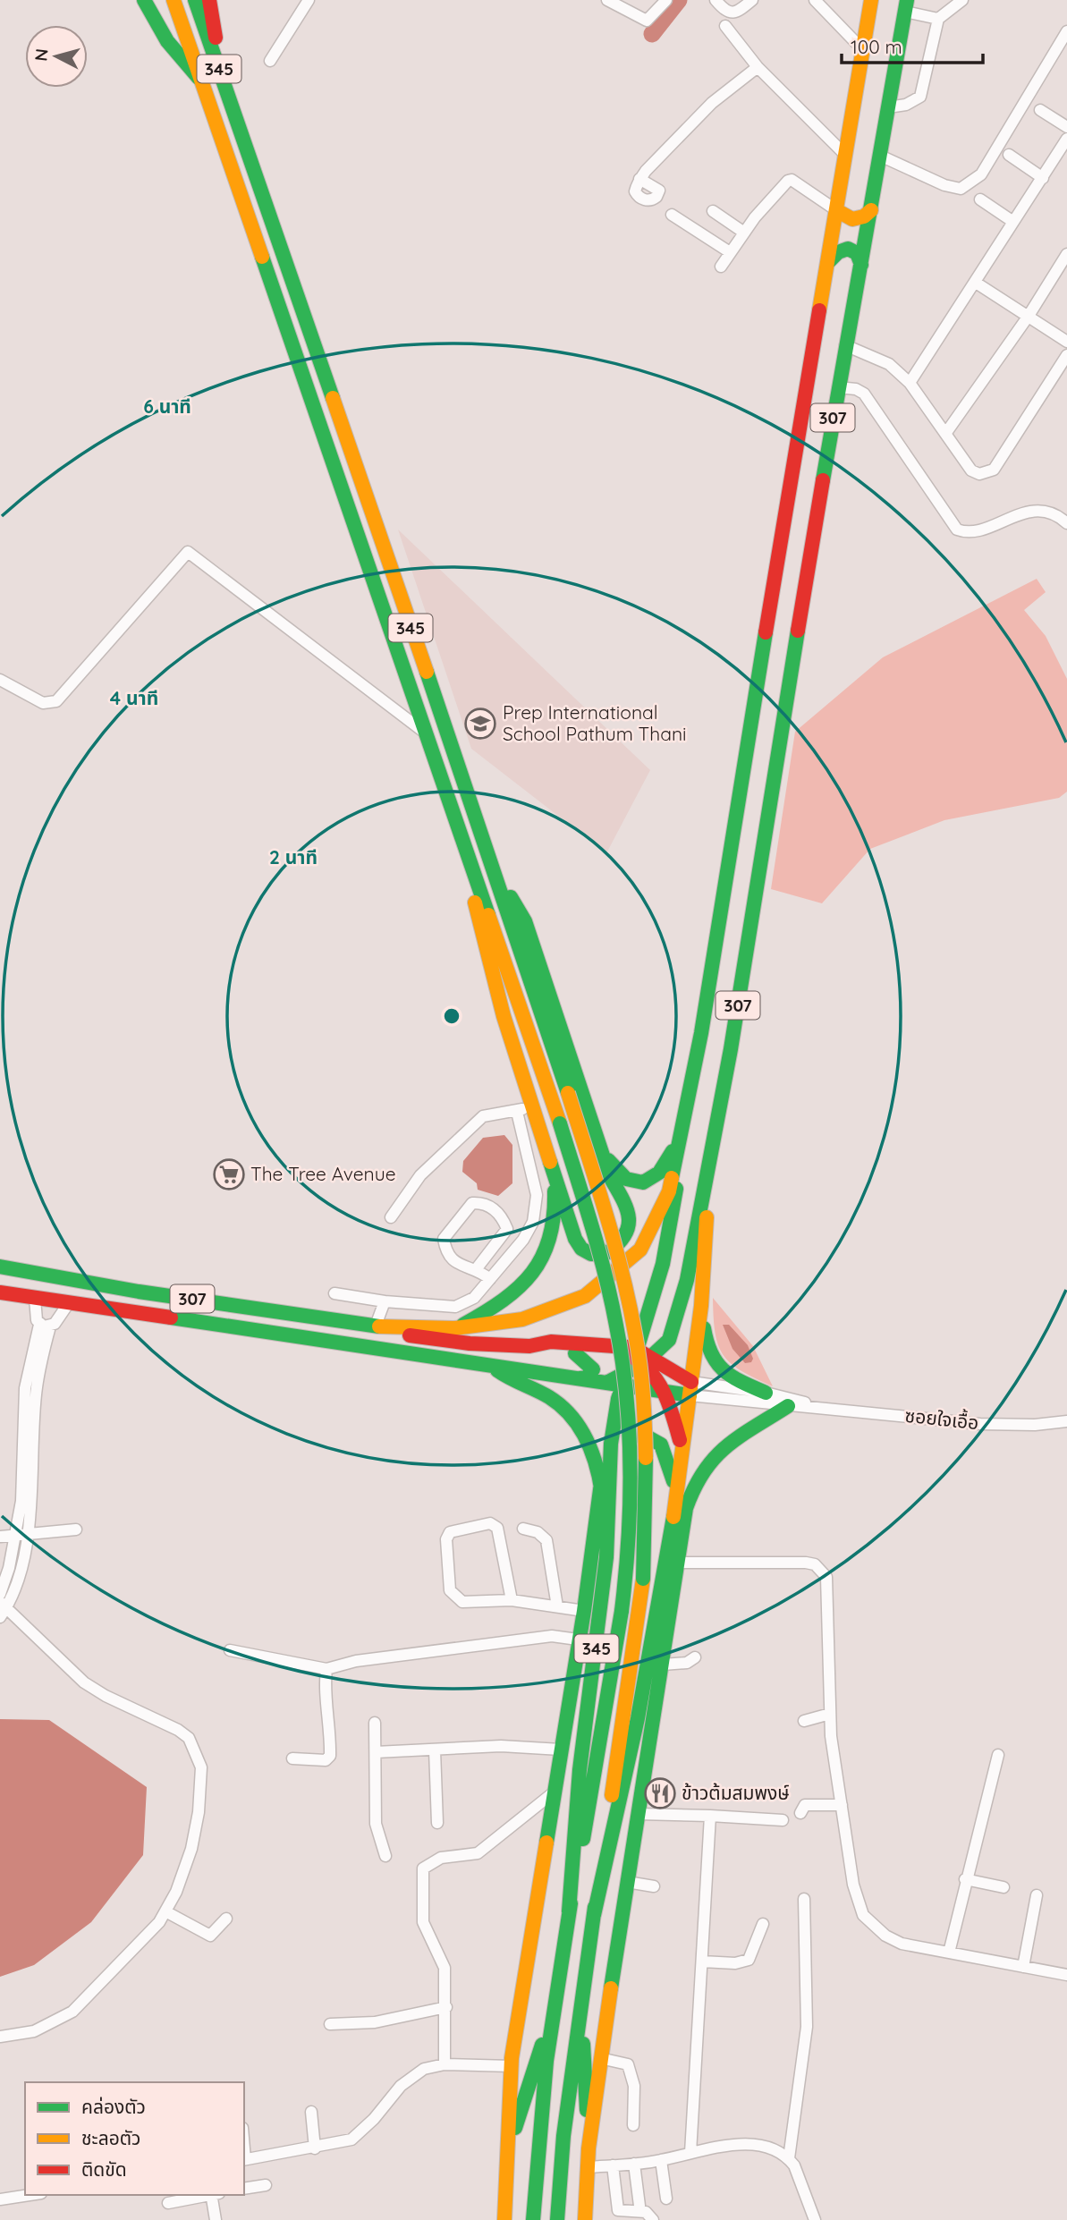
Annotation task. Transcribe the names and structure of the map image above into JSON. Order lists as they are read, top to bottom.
{
  "streets": {
    "main road": ["345", "307"],
    "street": ["ซอยใจเอื้อ"]
  },
  "crossings": [
    ["345", "307"]
  ],
  "places": {
    "school or university": ["Prep International School Pathum Thani"],
    "supermarket": ["The Tree Avenue"],
    "restaurant": ["ข้าวต้มสมพงษ์"]
  },
  "legend": ["คล่องตัว", "ชะลอตัว", "ติดขัด"],
  "scale_bar": "100 m",
  "north": "left",
  "rings": ["6 นาที", "4 นาที", "2 นาที"]
}
